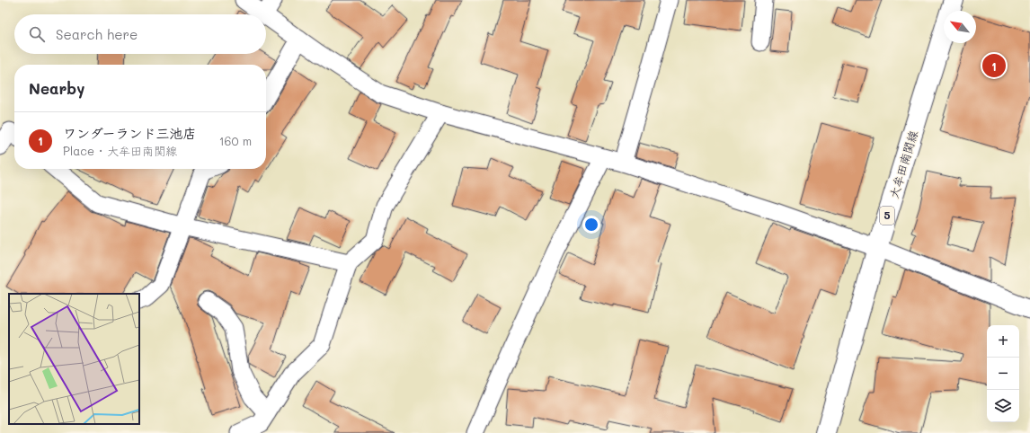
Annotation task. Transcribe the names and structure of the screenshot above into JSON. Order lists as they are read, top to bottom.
{
  "streets": {
    "main road": ["大牟田南関線", "5"]
  },
  "north": "top left",
  "page": {
    "search": "Search here",
    "pins": "1",
    "heading": "Nearby",
    "list": [
      {
        "mark": "1",
        "name": "ワンダーランド三池店",
        "note": "Place · 大牟田南関線",
        "value": "160 m"
      }
    ],
    "map_buttons": ["+", "−"]
  }
}
